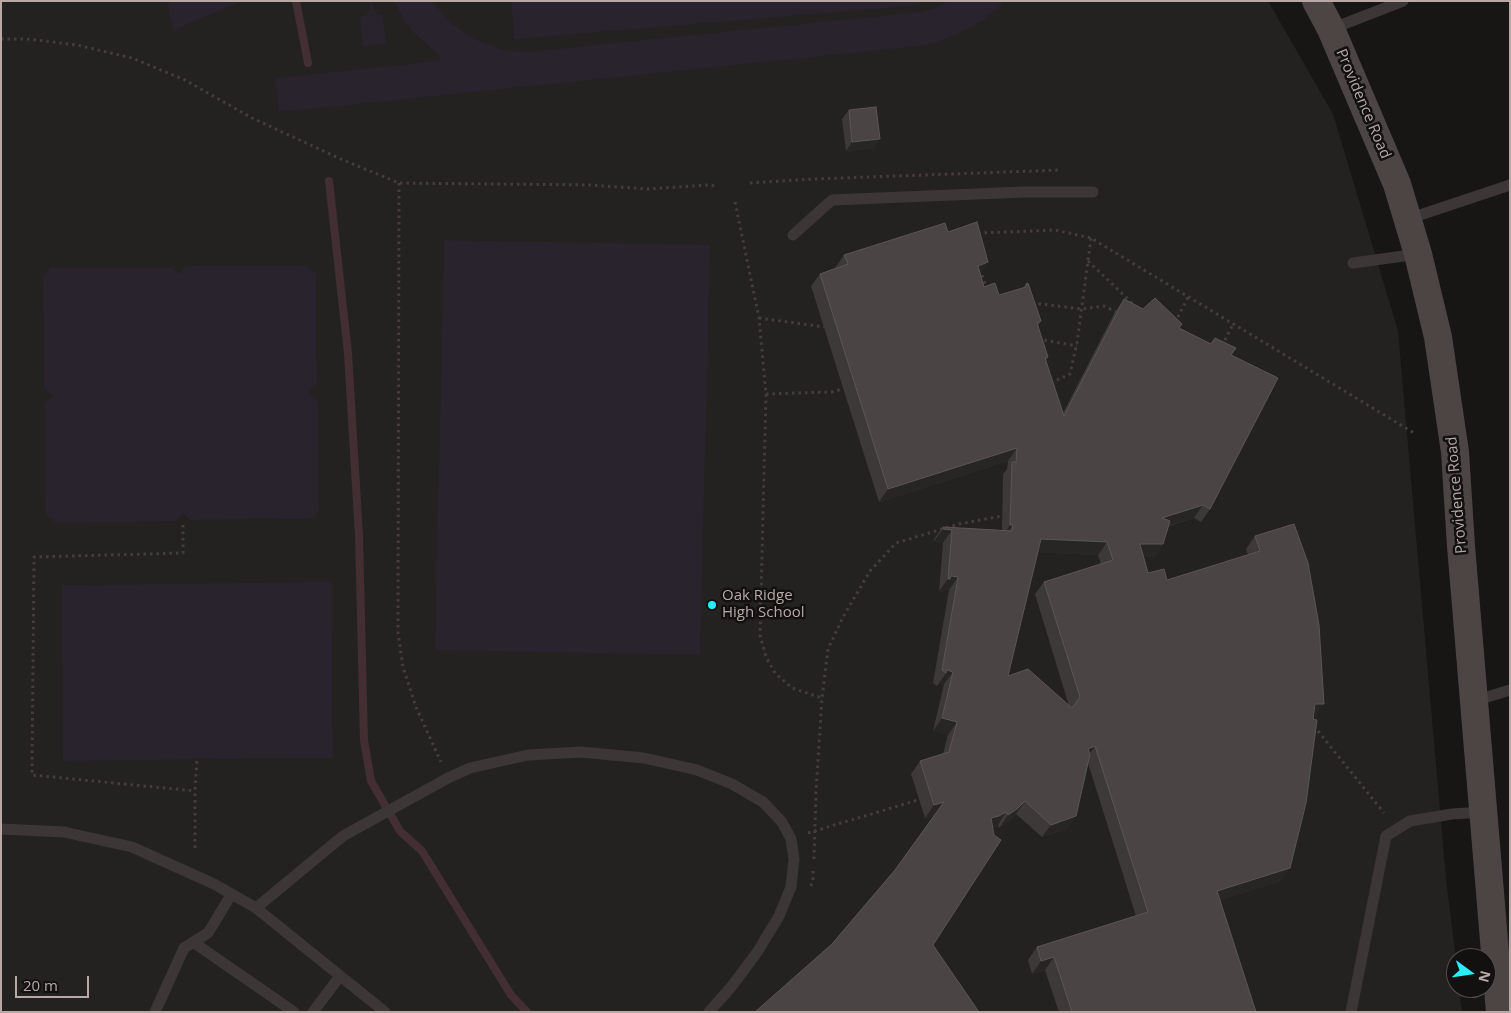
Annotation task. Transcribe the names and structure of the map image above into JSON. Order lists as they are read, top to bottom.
{
  "streets": {
    "street": ["Providence Road"]
  },
  "places": ["Oak Ridge High School"],
  "scale_bar": "20 m",
  "north": "right"
}
